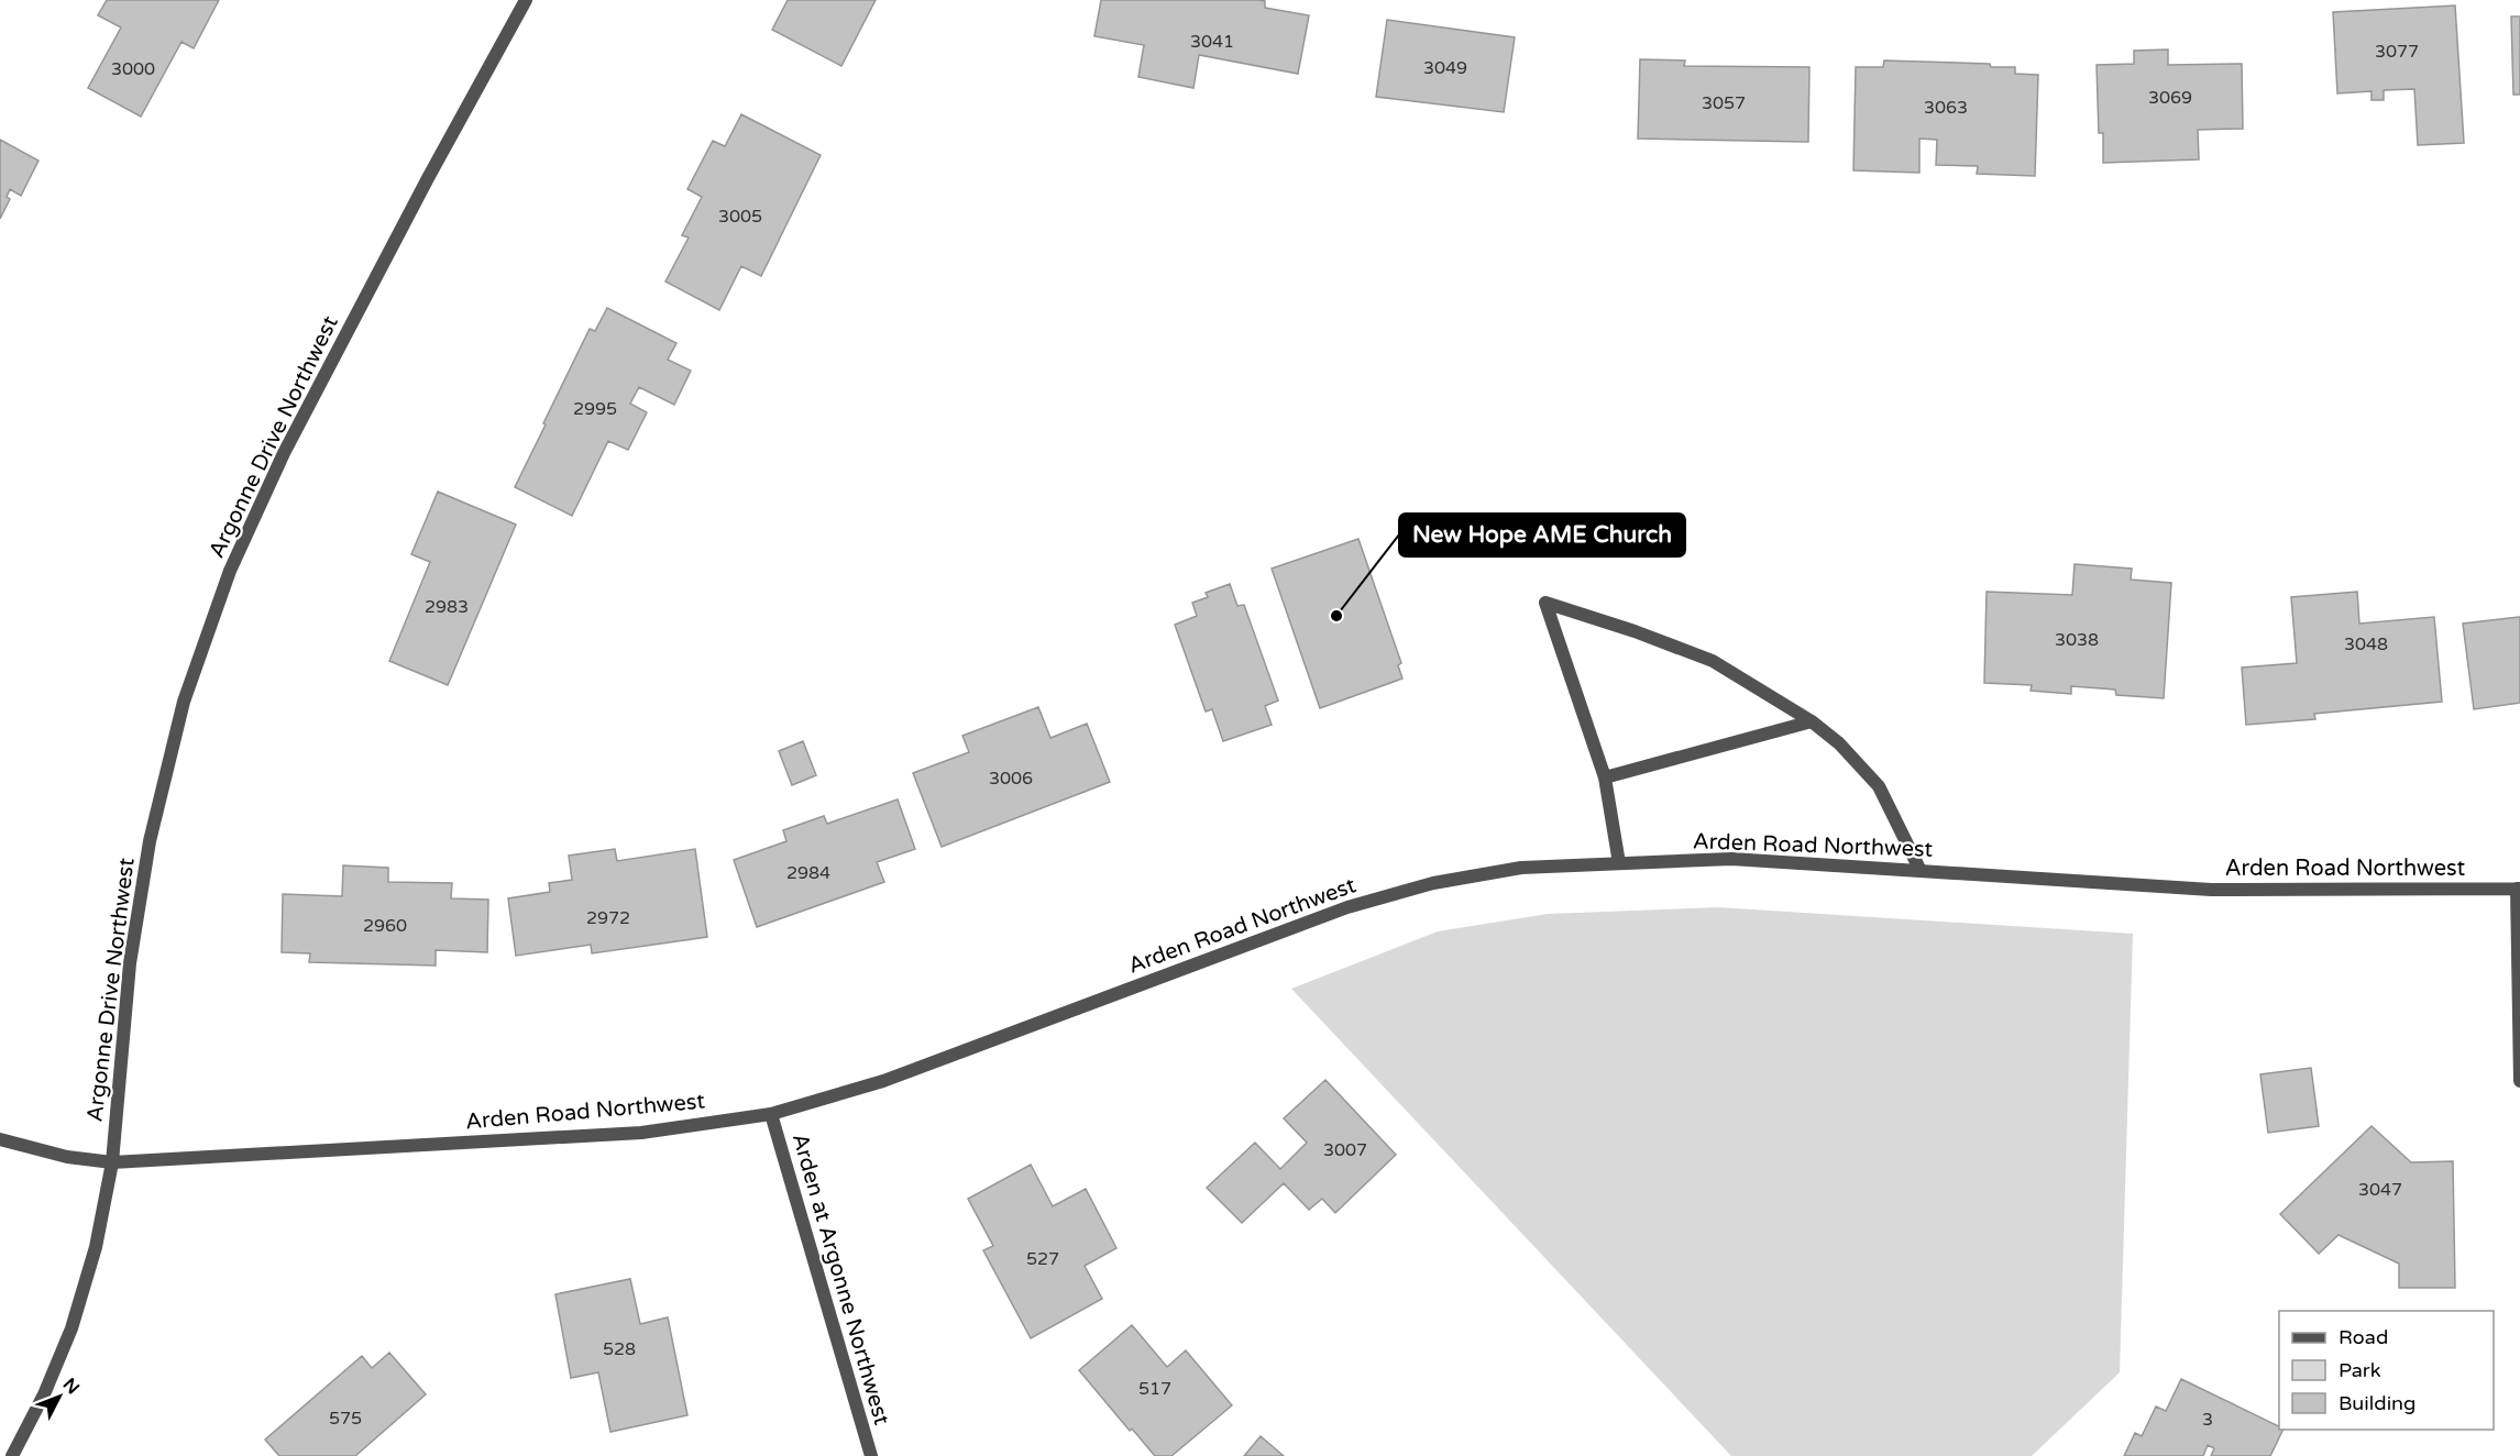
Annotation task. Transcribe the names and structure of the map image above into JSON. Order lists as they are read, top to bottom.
{
  "streets": {
    "street": ["Argonne Drive Northwest", "Arden Road Northwest", "Arden at Argonne Northwest"]
  },
  "crossings": [
    ["Argonne Drive Northwest", "Arden Road Northwest"],
    ["Arden Road Northwest", "Arden at Argonne Northwest"]
  ],
  "places": ["New Hope AME Church"],
  "house_numbers": [
    "3041",
    "3077",
    "3049",
    "3000",
    "3069",
    "3057",
    "3063",
    "3005",
    "2995",
    "2983",
    "3038",
    "3048",
    "3006",
    "2984",
    "2972",
    "2960",
    "3007",
    "3047",
    "527",
    "528",
    "517",
    "575",
    "3"
  ],
  "legend": ["Road", "Park", "Building"],
  "north": "top right"
}
